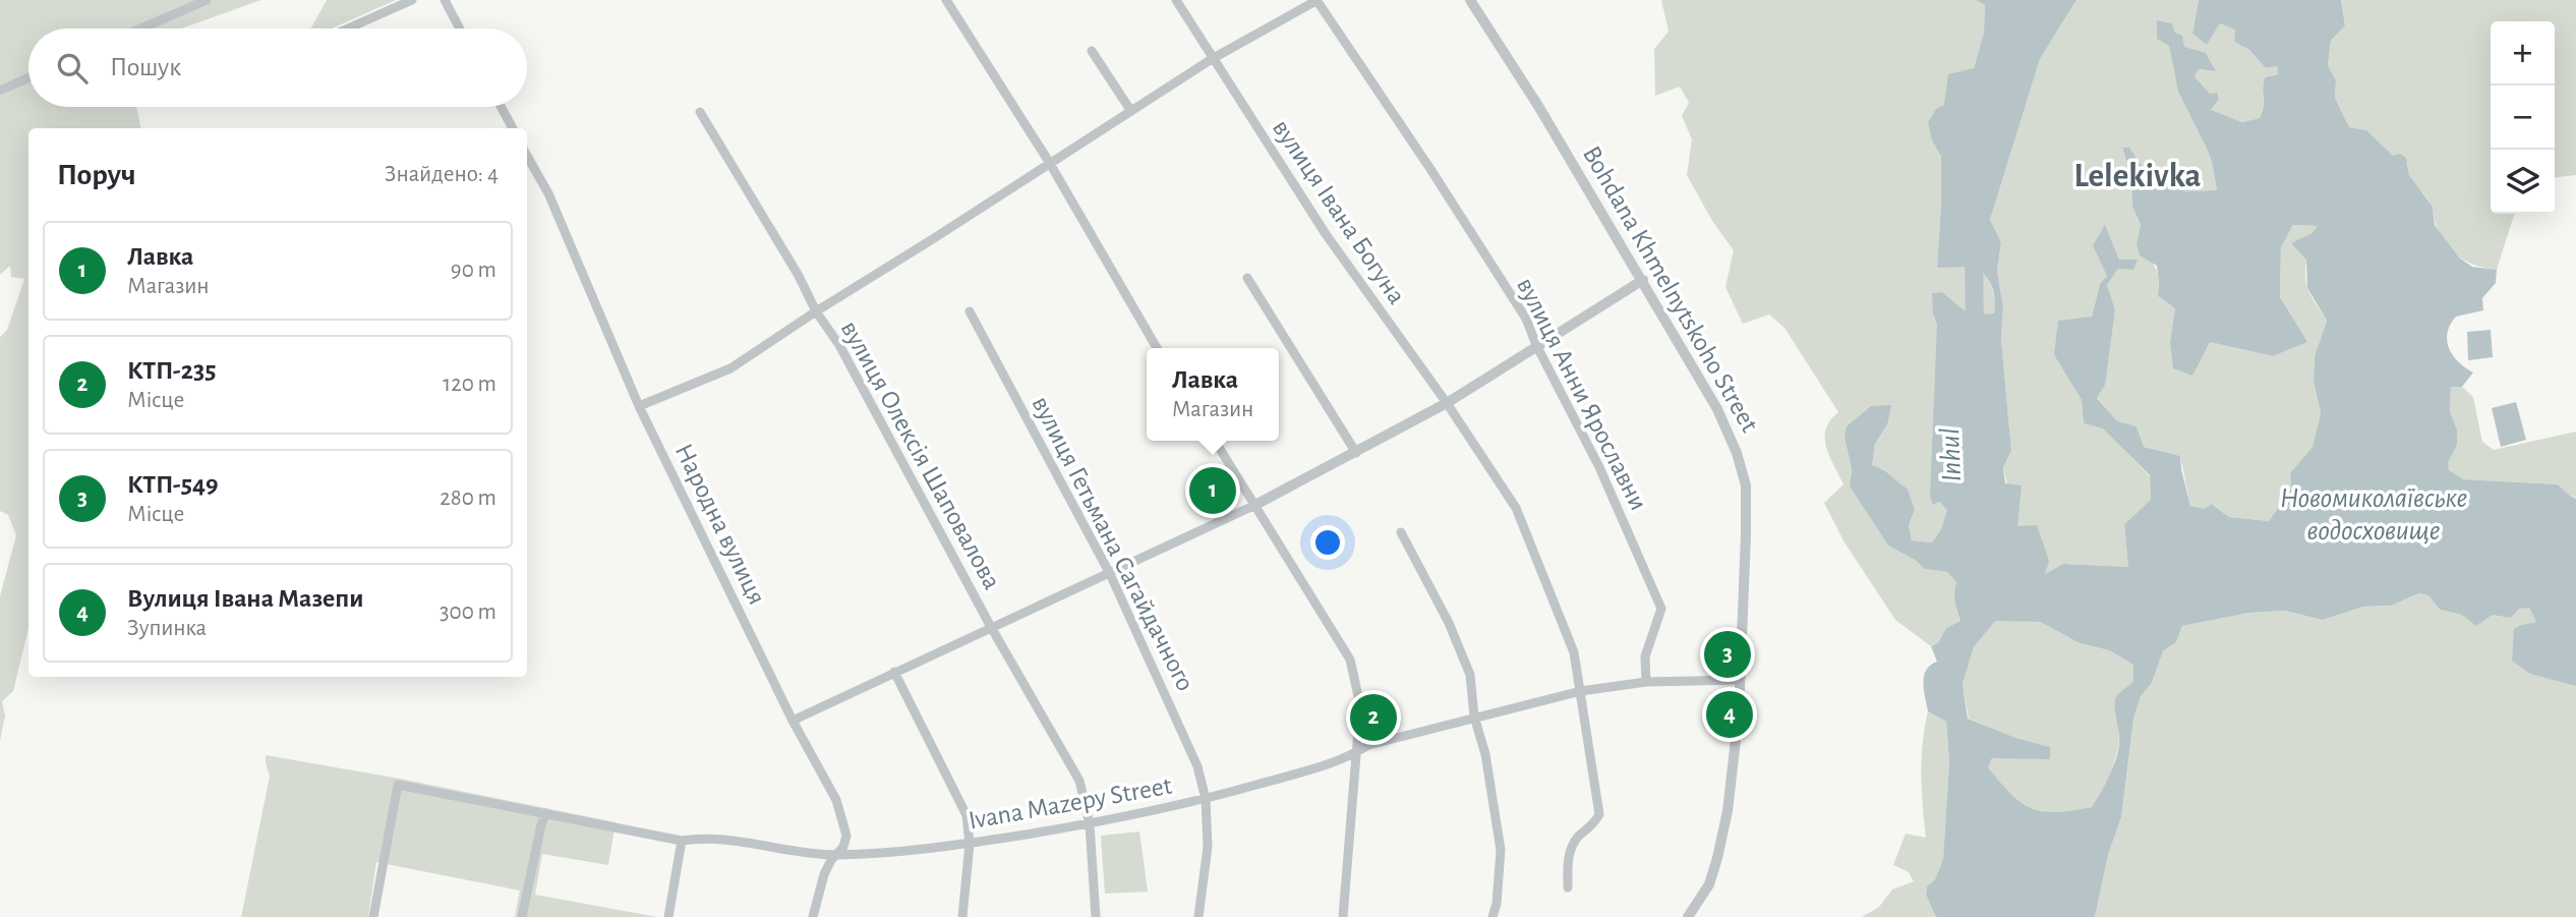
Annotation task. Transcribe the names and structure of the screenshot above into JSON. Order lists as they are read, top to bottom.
{
  "streets": {
    "street": [
      "вулиця Івана Богуна",
      "Bohdana Khmelnytskoho Street",
      "вулиця Анни Ярославни",
      "вулиця Олексія Шаповалова",
      "Народна вулиця",
      "вулиця Гетьмана Сагайдачного",
      "Ivana Mazepy Street"
    ]
  },
  "crossings": [
    ["вулиця Івана Богуна", "Ivana Mazepy Street"],
    ["Bohdana Khmelnytskoho Street", "Ivana Mazepy Street"],
    ["вулиця Анни Ярославни", "Ivana Mazepy Street"],
    ["вулиця Олексія Шаповалова", "Ivana Mazepy Street"],
    ["Народна вулиця", "Ivana Mazepy Street"],
    ["вулиця Гетьмана Сагайдачного", "Ivana Mazepy Street"]
  ],
  "districts": ["Lelekіvka"],
  "water": ["Inhul", "Новомиколаївське водосховище"],
  "page": {
    "map_buttons": ["+", "−"],
    "search": "Пошук",
    "heading": ["Поруч", "Знайдено: 4"],
    "list": [
      {
        "mark": "1",
        "name": "Лавка",
        "note": "Магазин",
        "value": "90 m"
      },
      {
        "mark": "2",
        "name": "КТП-235",
        "note": "Місце",
        "value": "120 m"
      },
      {
        "mark": "3",
        "name": "КТП-549",
        "note": "Місце",
        "value": "280 m"
      },
      {
        "mark": "4",
        "name": "Вулиця Івана Мазепи",
        "note": "Зупинка",
        "value": "300 m"
      }
    ],
    "popup": ["Лавка", "Магазин"],
    "pins": [
      "1",
      "3",
      "4",
      "2"
    ]
  }
}
